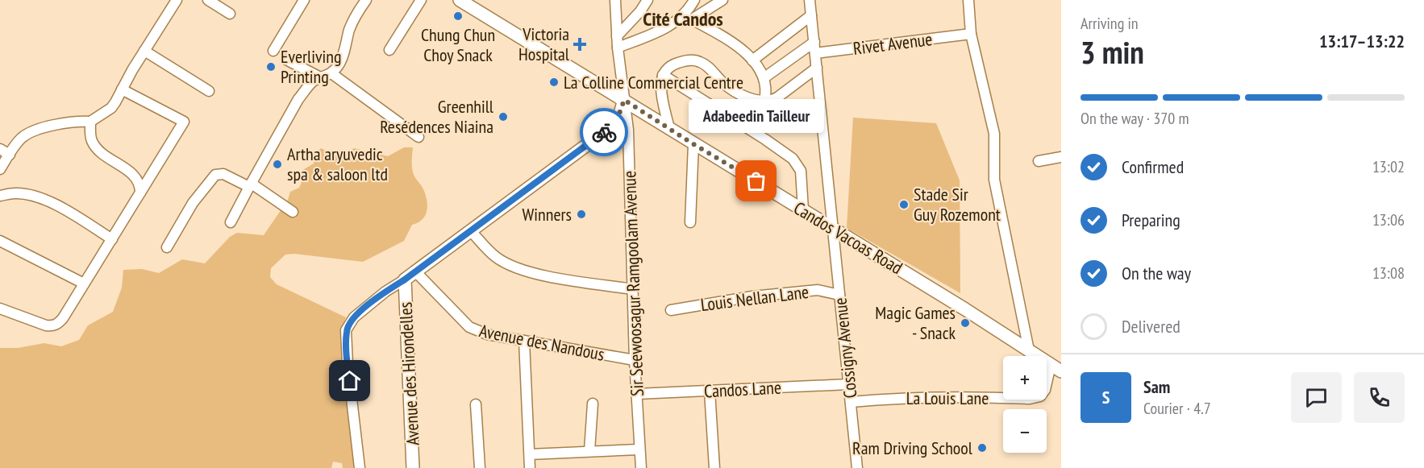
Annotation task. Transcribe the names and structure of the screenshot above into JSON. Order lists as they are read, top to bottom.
{
  "streets": {
    "main road": ["Candos Vacoas Road", "Avenue des Hirondelles"],
    "street": [
      "Rivet Avenue",
      "Sir Seewoosagur Ramgoolam Avenue",
      "Louis Nellan Lane",
      "Avenue des Nandous",
      "Cossigny Avenue",
      "Candos Lane",
      "La Louis Lane"
    ]
  },
  "crossings": [
    ["Rivet Avenue", "Cossigny Avenue"],
    ["Candos Vacoas Road", "Sir Seewoosagur Ramgoolam Avenue"],
    ["Candos Vacoas Road", "Cossigny Avenue"],
    ["Candos Vacoas Road", "La Louis Lane"],
    ["Sir Seewoosagur Ramgoolam Avenue", "Avenue des Nandous"],
    ["Sir Seewoosagur Ramgoolam Avenue", "Candos Lane"],
    ["Louis Nellan Lane", "Cossigny Avenue"],
    ["Cossigny Avenue", "Candos Lane"],
    ["Cossigny Avenue", "La Louis Lane"]
  ],
  "districts": ["Cité Candos"],
  "places": {
    "other": [
      "Chung Chun Choy Snack",
      "Everliving Printing",
      "La Colline Commercial Centre",
      "Greenhill Resédences Niaina",
      "Artha aryuvedic spa & saloon ltd",
      "Adabeedin Tailleur",
      "Stade Sir Guy Rozemont",
      "Winners",
      "Magic Games - Snack",
      "Ram Driving School"
    ],
    "health": ["Victoria Hospital"]
  },
  "page": {
    "heading": ["3 min", "Arriving in", "13:17–13:22"],
    "panel": ["Sam", "Courier · 4.7"],
    "bar": "On the way · 370 m",
    "bubble": "Adabeedin Tailleur",
    "list": [
      ["Confirmed", "13:02"],
      ["Preparing", "13:06"],
      ["On the way", "13:08"],
      "Delivered"
    ],
    "map_buttons": ["+", "−"],
    "round": "S"
  }
}
